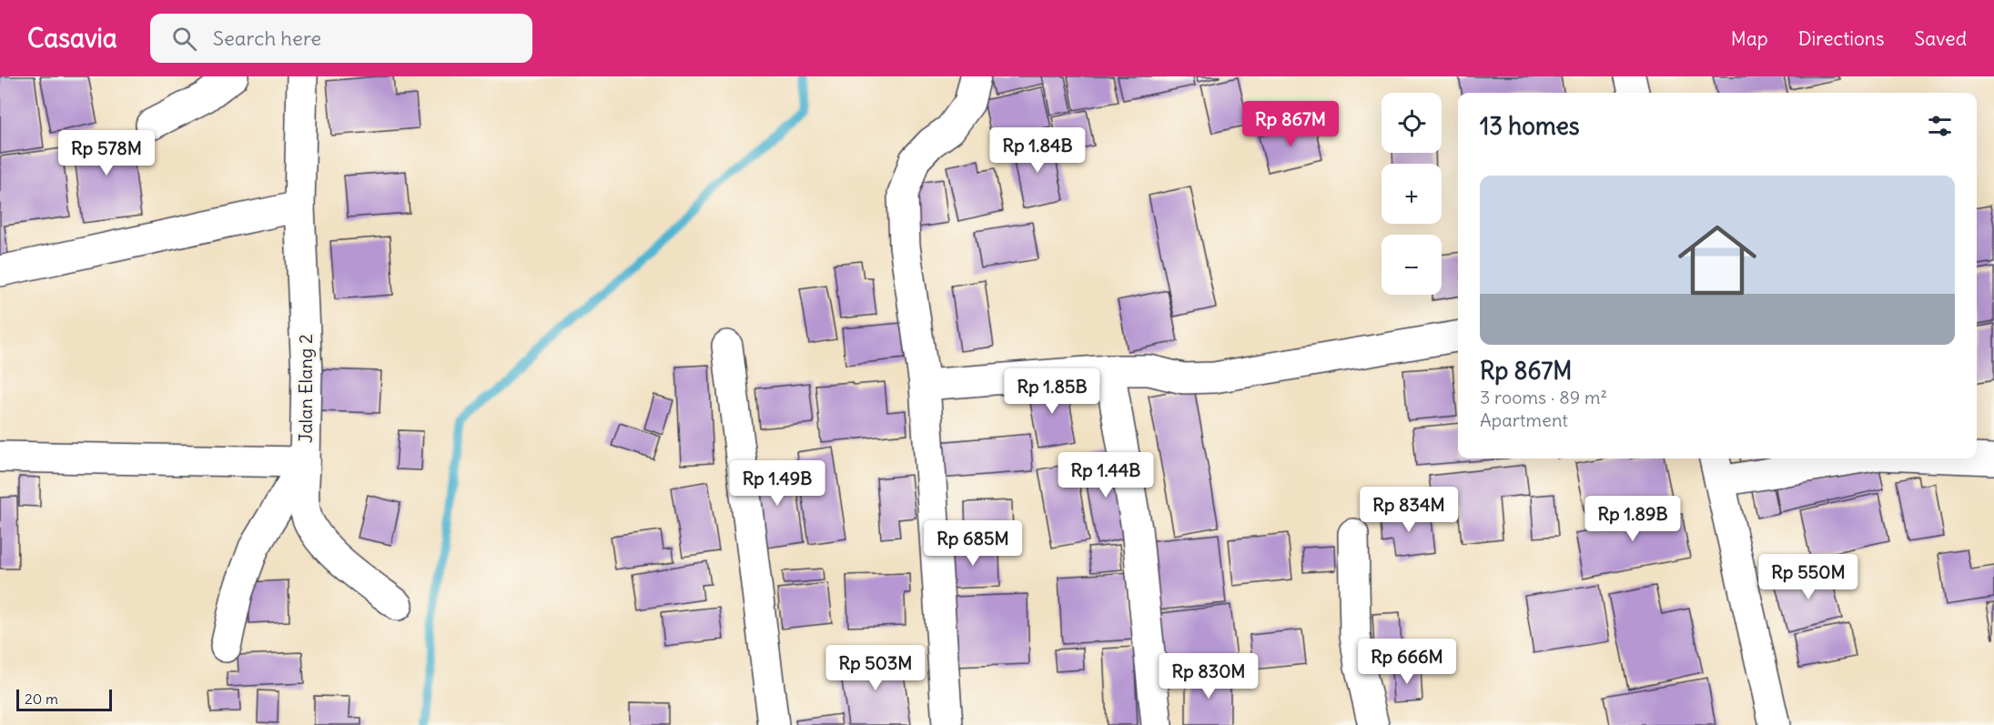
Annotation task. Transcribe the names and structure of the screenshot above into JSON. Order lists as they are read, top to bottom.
{
  "streets": {
    "street": ["Jalan Elang 2"]
  },
  "scale_bar": "20 m",
  "page": {
    "header": "Casavia",
    "search": "Search here",
    "nav": ["Map", "Directions", "Saved"],
    "map_buttons": ["+", "−"],
    "heading": "13 homes",
    "price": [
      "Rp 867M",
      "Rp 1.84B",
      "Rp 578M",
      "Rp 1.85B",
      "Rp 1.44B",
      "Rp 1.49B",
      "Rp 834M",
      "Rp 1.89B",
      "Rp 685M",
      "Rp 550M",
      "Rp 666M",
      "Rp 503M",
      "Rp 830M"
    ],
    "list": [
      {
        "name": "Rp 867M",
        "note": "3 rooms · 89 m² · Apartment"
      }
    ],
    "scale": "20 m"
  }
}
